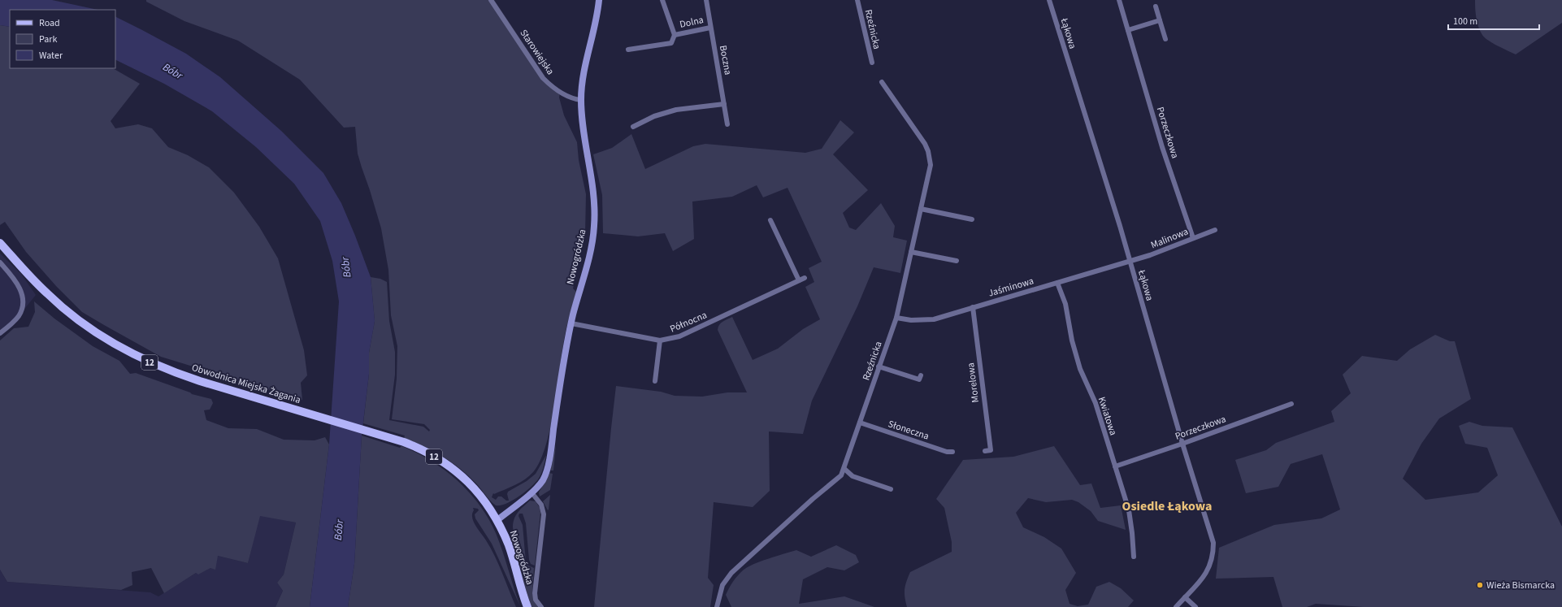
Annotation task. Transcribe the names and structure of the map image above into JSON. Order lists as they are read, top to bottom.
{
  "streets": {
    "main road": ["Nowogródzka", "12", "Obwodnica Miejska Żagania"],
    "street": [
      "Dolna",
      "Rzeźnicka",
      "Łąkowa",
      "Starowiejska",
      "Boczna",
      "Porzeczkowa",
      "Malinowa",
      "Jaśminowa",
      "Północna",
      "Morelowa",
      "Kwiatowa",
      "Słoneczna"
    ]
  },
  "crossings": [
    ["Dolna", "Boczna"],
    ["Rzeźnicka", "Jaśminowa"],
    ["Rzeźnicka", "Słoneczna"],
    ["Łąkowa", "Porzeczkowa"],
    ["Łąkowa", "Malinowa"],
    ["Łąkowa", "Jaśminowa"],
    ["Starowiejska", "Nowogródzka"],
    ["Porzeczkowa", "Malinowa"],
    ["Porzeczkowa", "Kwiatowa"],
    ["Malinowa", "Jaśminowa"],
    ["Nowogródzka", "Północna"],
    ["Nowogródzka", "Obwodnica Miejska Żagania"],
    ["Jaśminowa", "Morelowa"],
    ["Jaśminowa", "Kwiatowa"]
  ],
  "districts": ["Osiedle Łąkowa"],
  "water": ["Bóbr"],
  "places": ["Wieża Bismarcka"],
  "legend": ["Road", "Park", "Water"],
  "scale_bar": "100 m"
}
